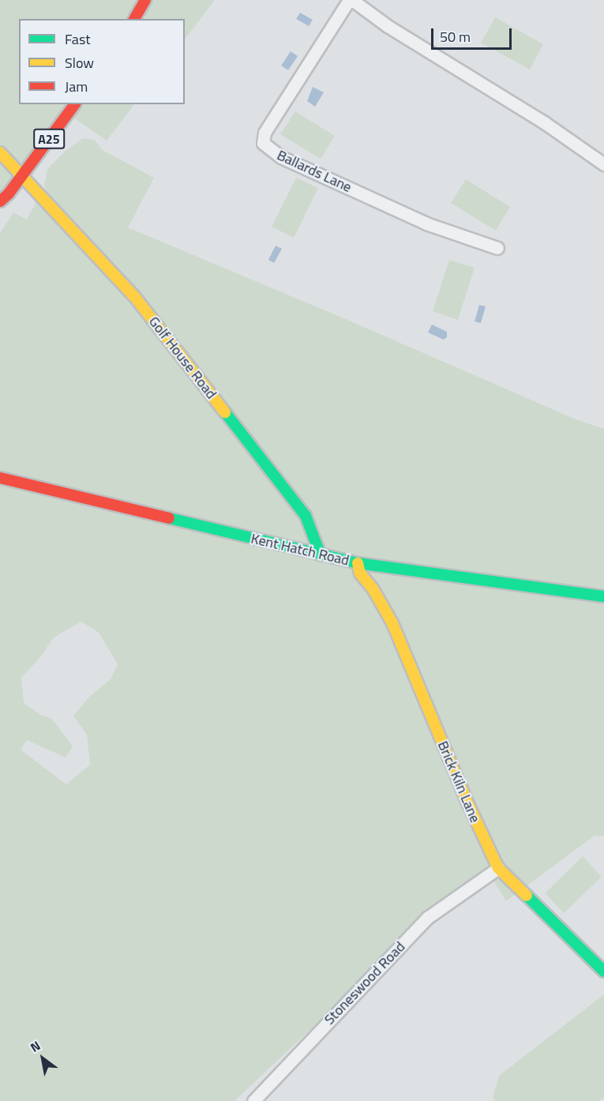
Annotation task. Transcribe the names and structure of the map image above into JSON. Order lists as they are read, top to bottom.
{
  "streets": {
    "street": [
      "A25",
      "Ballards Lane",
      "Golf House Road",
      "Kent Hatch Road",
      "Brick Kiln Lane",
      "Stoneswood Road"
    ]
  },
  "crossings": [
    ["A25", "Golf House Road"],
    ["Golf House Road", "Kent Hatch Road"],
    ["Kent Hatch Road", "Brick Kiln Lane"],
    ["Brick Kiln Lane", "Stoneswood Road"]
  ],
  "legend": ["Fast", "Slow", "Jam"],
  "scale_bar": "50 m",
  "north": "top left"
}
